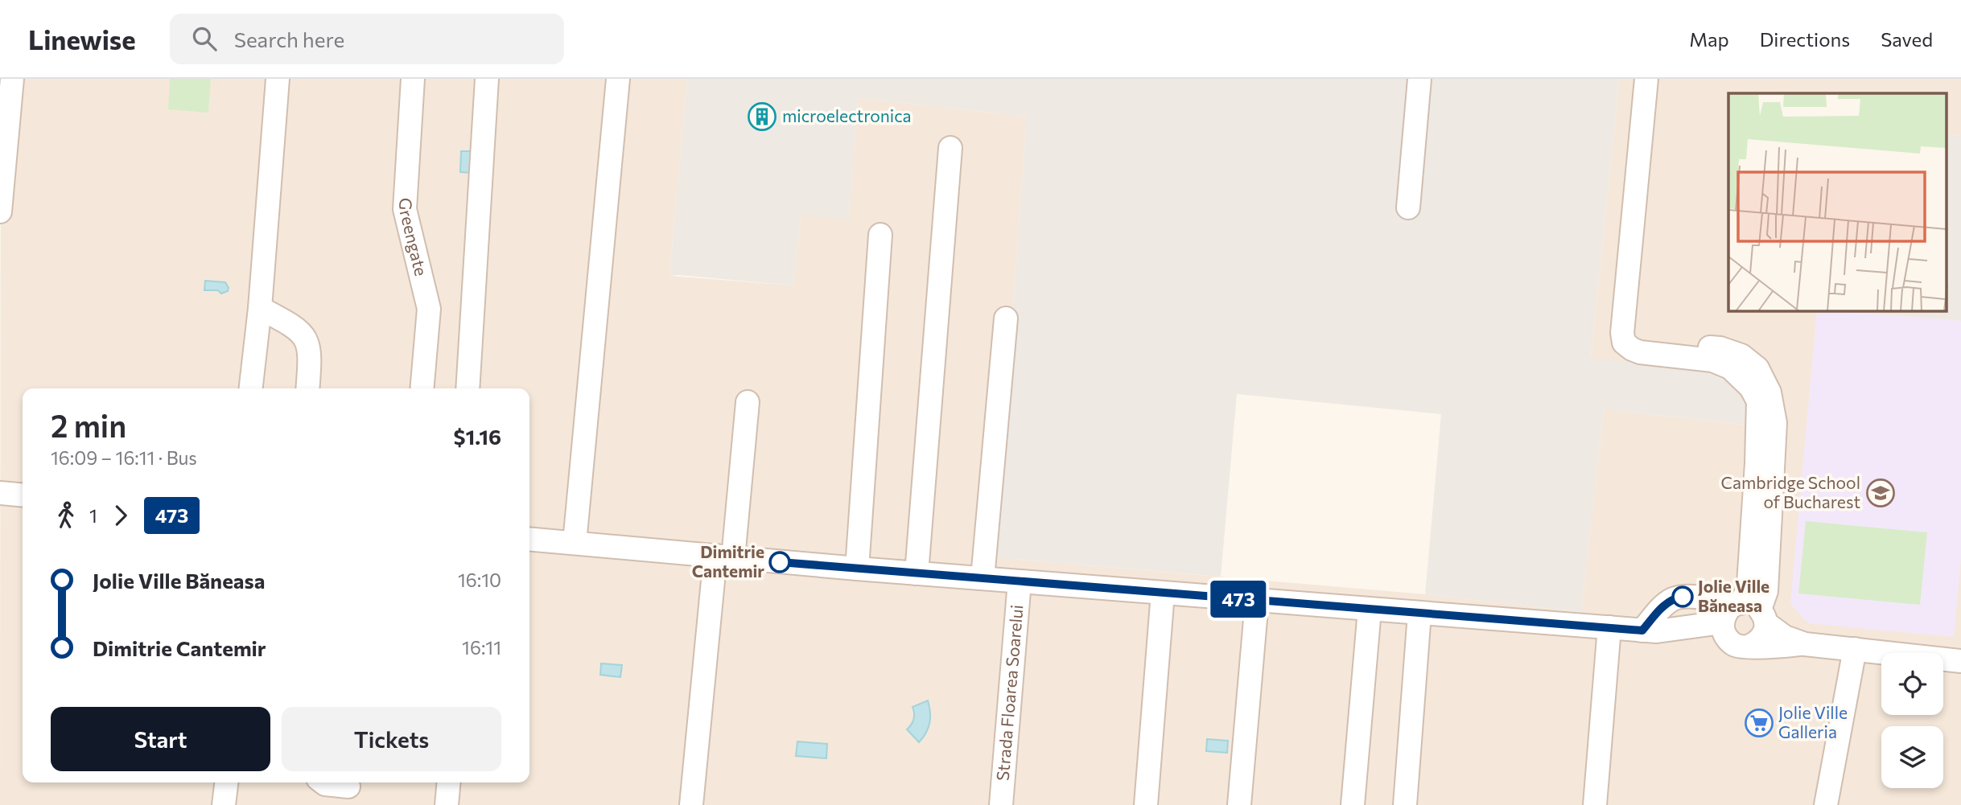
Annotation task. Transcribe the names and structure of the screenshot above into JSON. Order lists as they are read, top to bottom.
{
  "streets": {
    "street": ["Greengate", "Strada Floarea Soarelui"]
  },
  "places": {
    "building": ["microelectronica"],
    "school or university": ["Cambridge School of Bucharest"],
    "other": ["Dimitrie Cantemir", "Jolie Ville Băneasa"],
    "supermarket": ["Jolie Ville Galleria"]
  },
  "lines": ["bus line 473"],
  "page": {
    "header": "Linewise",
    "search": "Search here",
    "nav": ["Map", "Directions", "Saved"],
    "on_map": "473",
    "heading": ["2 min", "16:09 – 16:11 · Bus", "$1.16"],
    "legs": ["1", "473"],
    "list": [
      {
        "name": "Jolie Ville Băneasa",
        "value": "16:10"
      },
      {
        "name": "Dimitrie Cantemir",
        "value": "16:11"
      }
    ],
    "buttons": ["Start", "Tickets"]
  }
}
